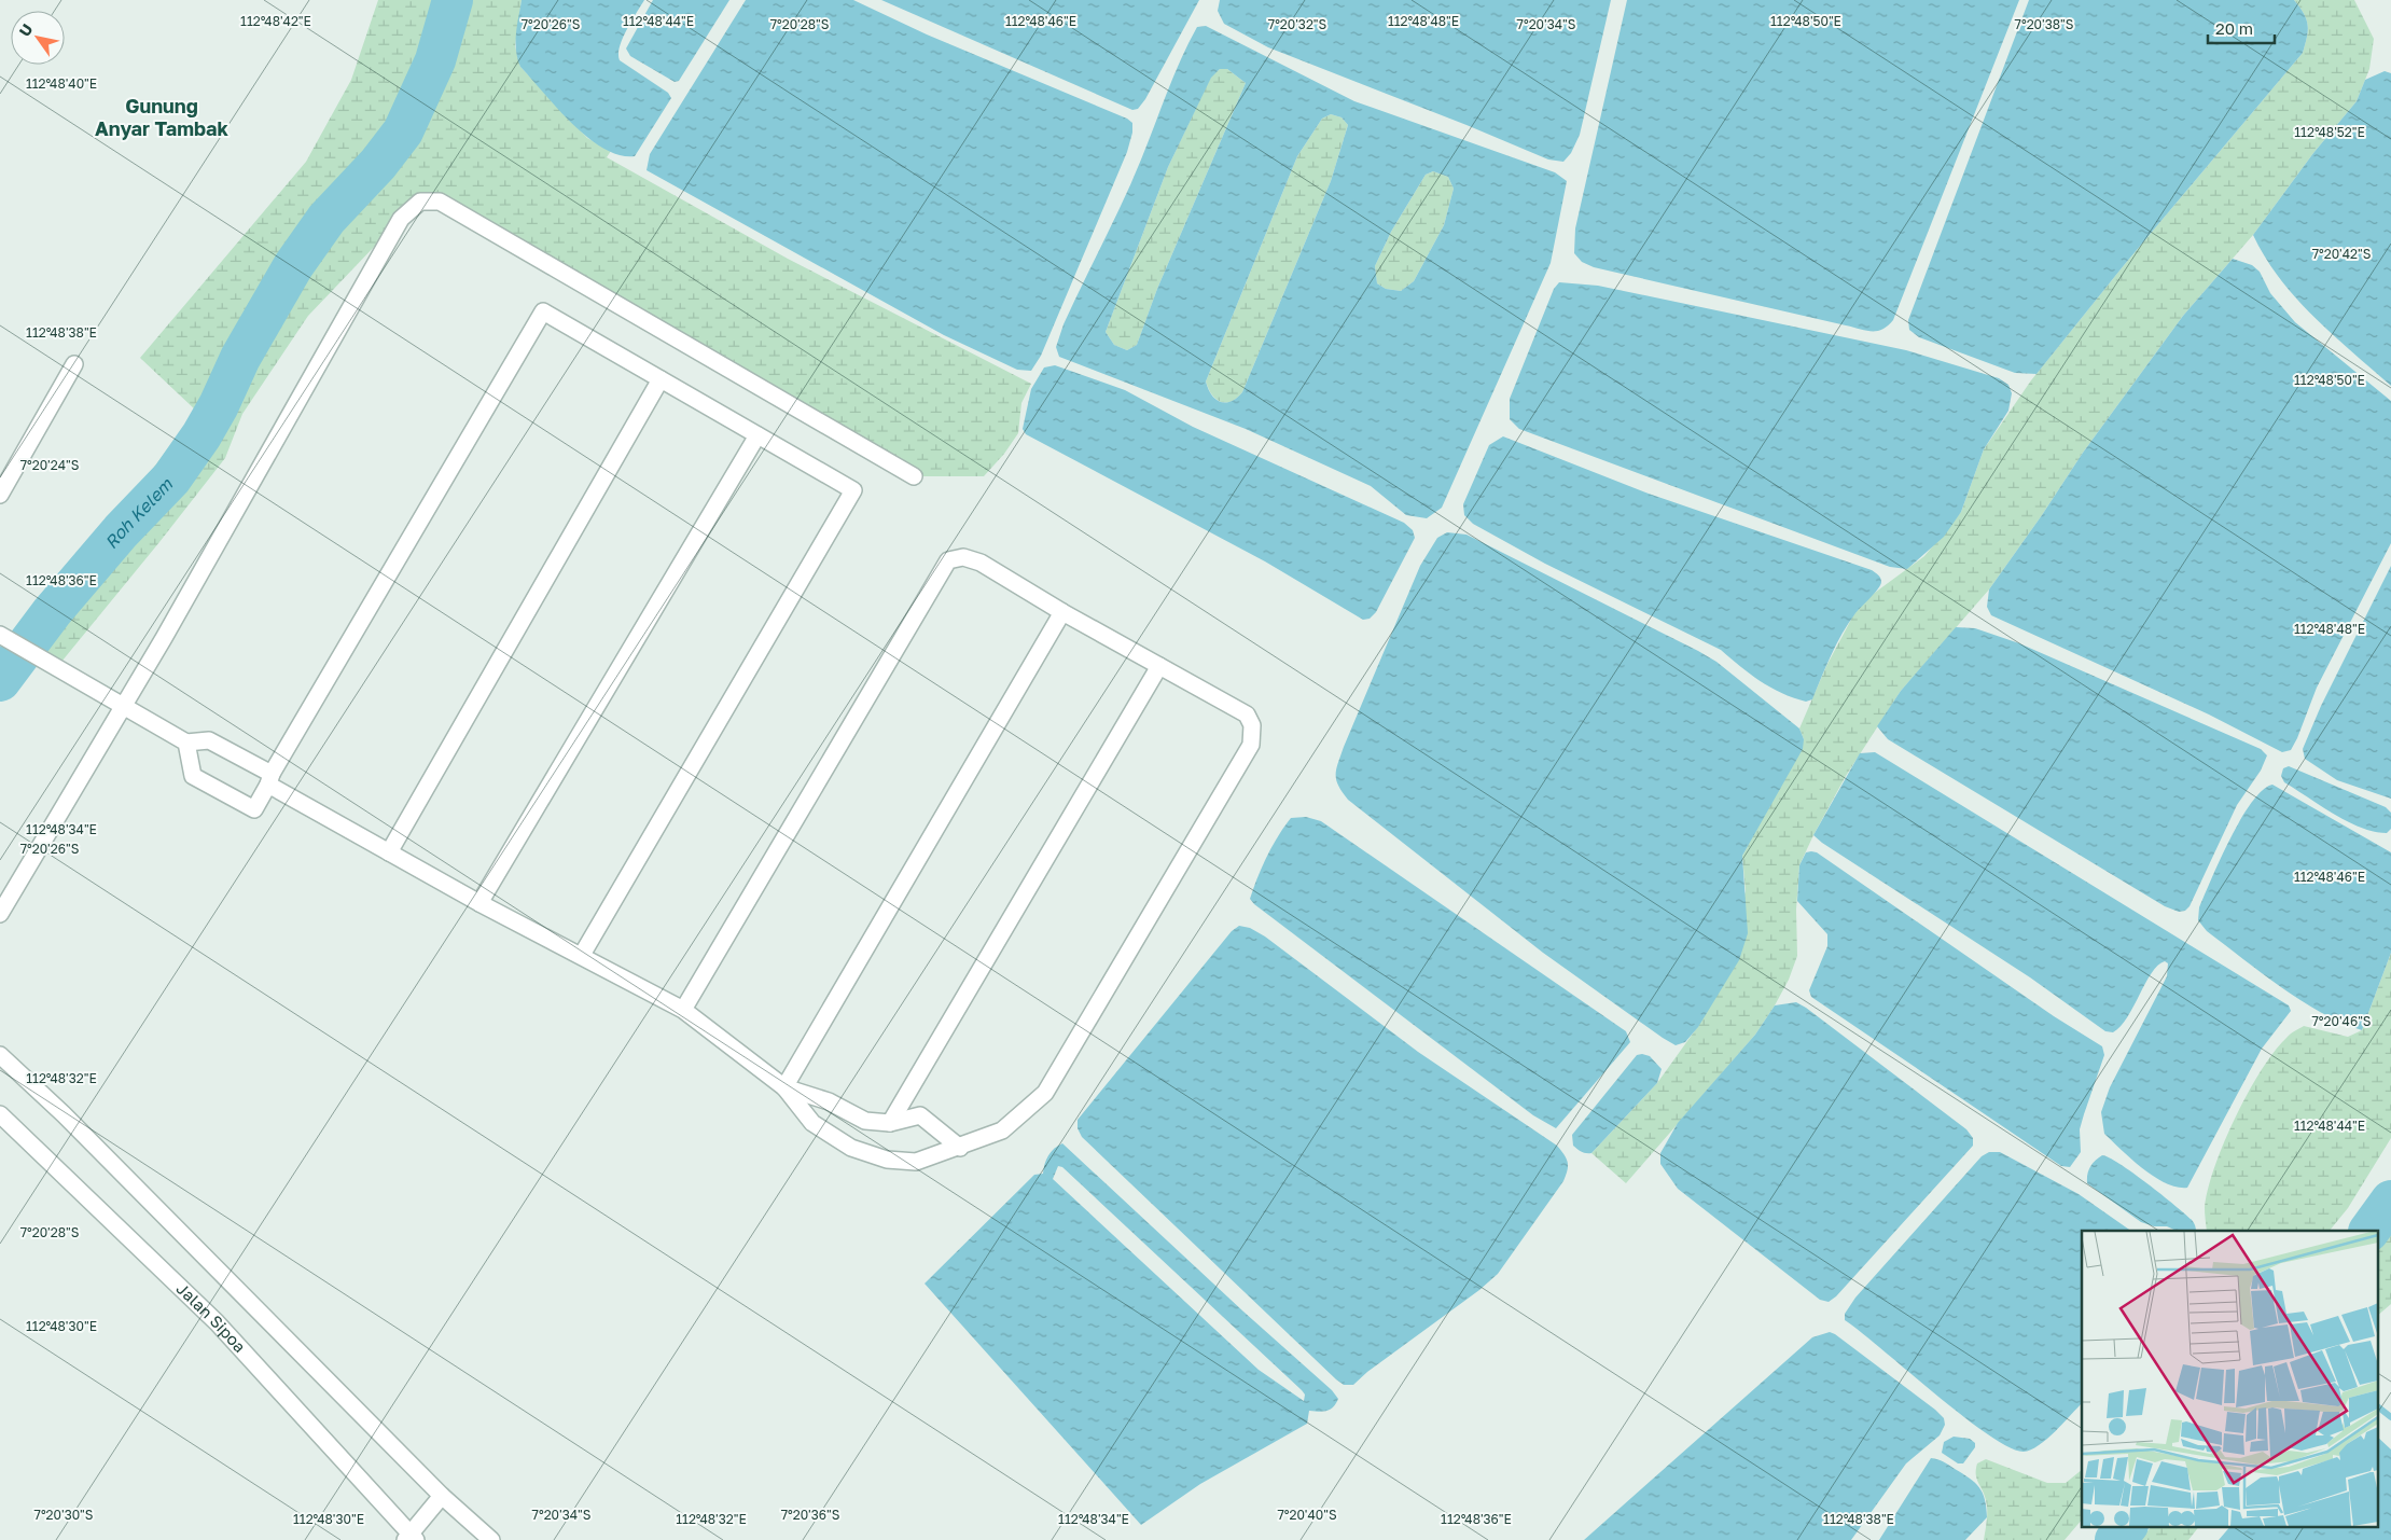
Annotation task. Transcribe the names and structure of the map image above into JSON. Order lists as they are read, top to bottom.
{
  "streets": {
    "street": ["Jalan Sipoa"]
  },
  "districts": ["Gunung Anyar Tambak"],
  "water": ["Roh Kelem"],
  "scale_bar": "20 m",
  "north": "top left",
  "coordinates": [
    "112°48'50\"E",
    "112°48'42\"E",
    "112°48'44\"E",
    "112°48'46\"E",
    "112°48'48\"E",
    "7°20'34\"S",
    "7°20'38\"S",
    "7°20'26\"S",
    "7°20'28\"S",
    "7°20'32\"S",
    "112°48'40\"E",
    "112°48'52\"E",
    "7°20'42\"S",
    "112°48'38\"E",
    "7°20'24\"S",
    "112°48'36\"E",
    "112°48'34\"E",
    "7°20'46\"S",
    "112°48'32\"E",
    "112°48'30\"E",
    "7°20'30\"S",
    "7°20'36\"S",
    "7°20'40\"S"
  ]
}
